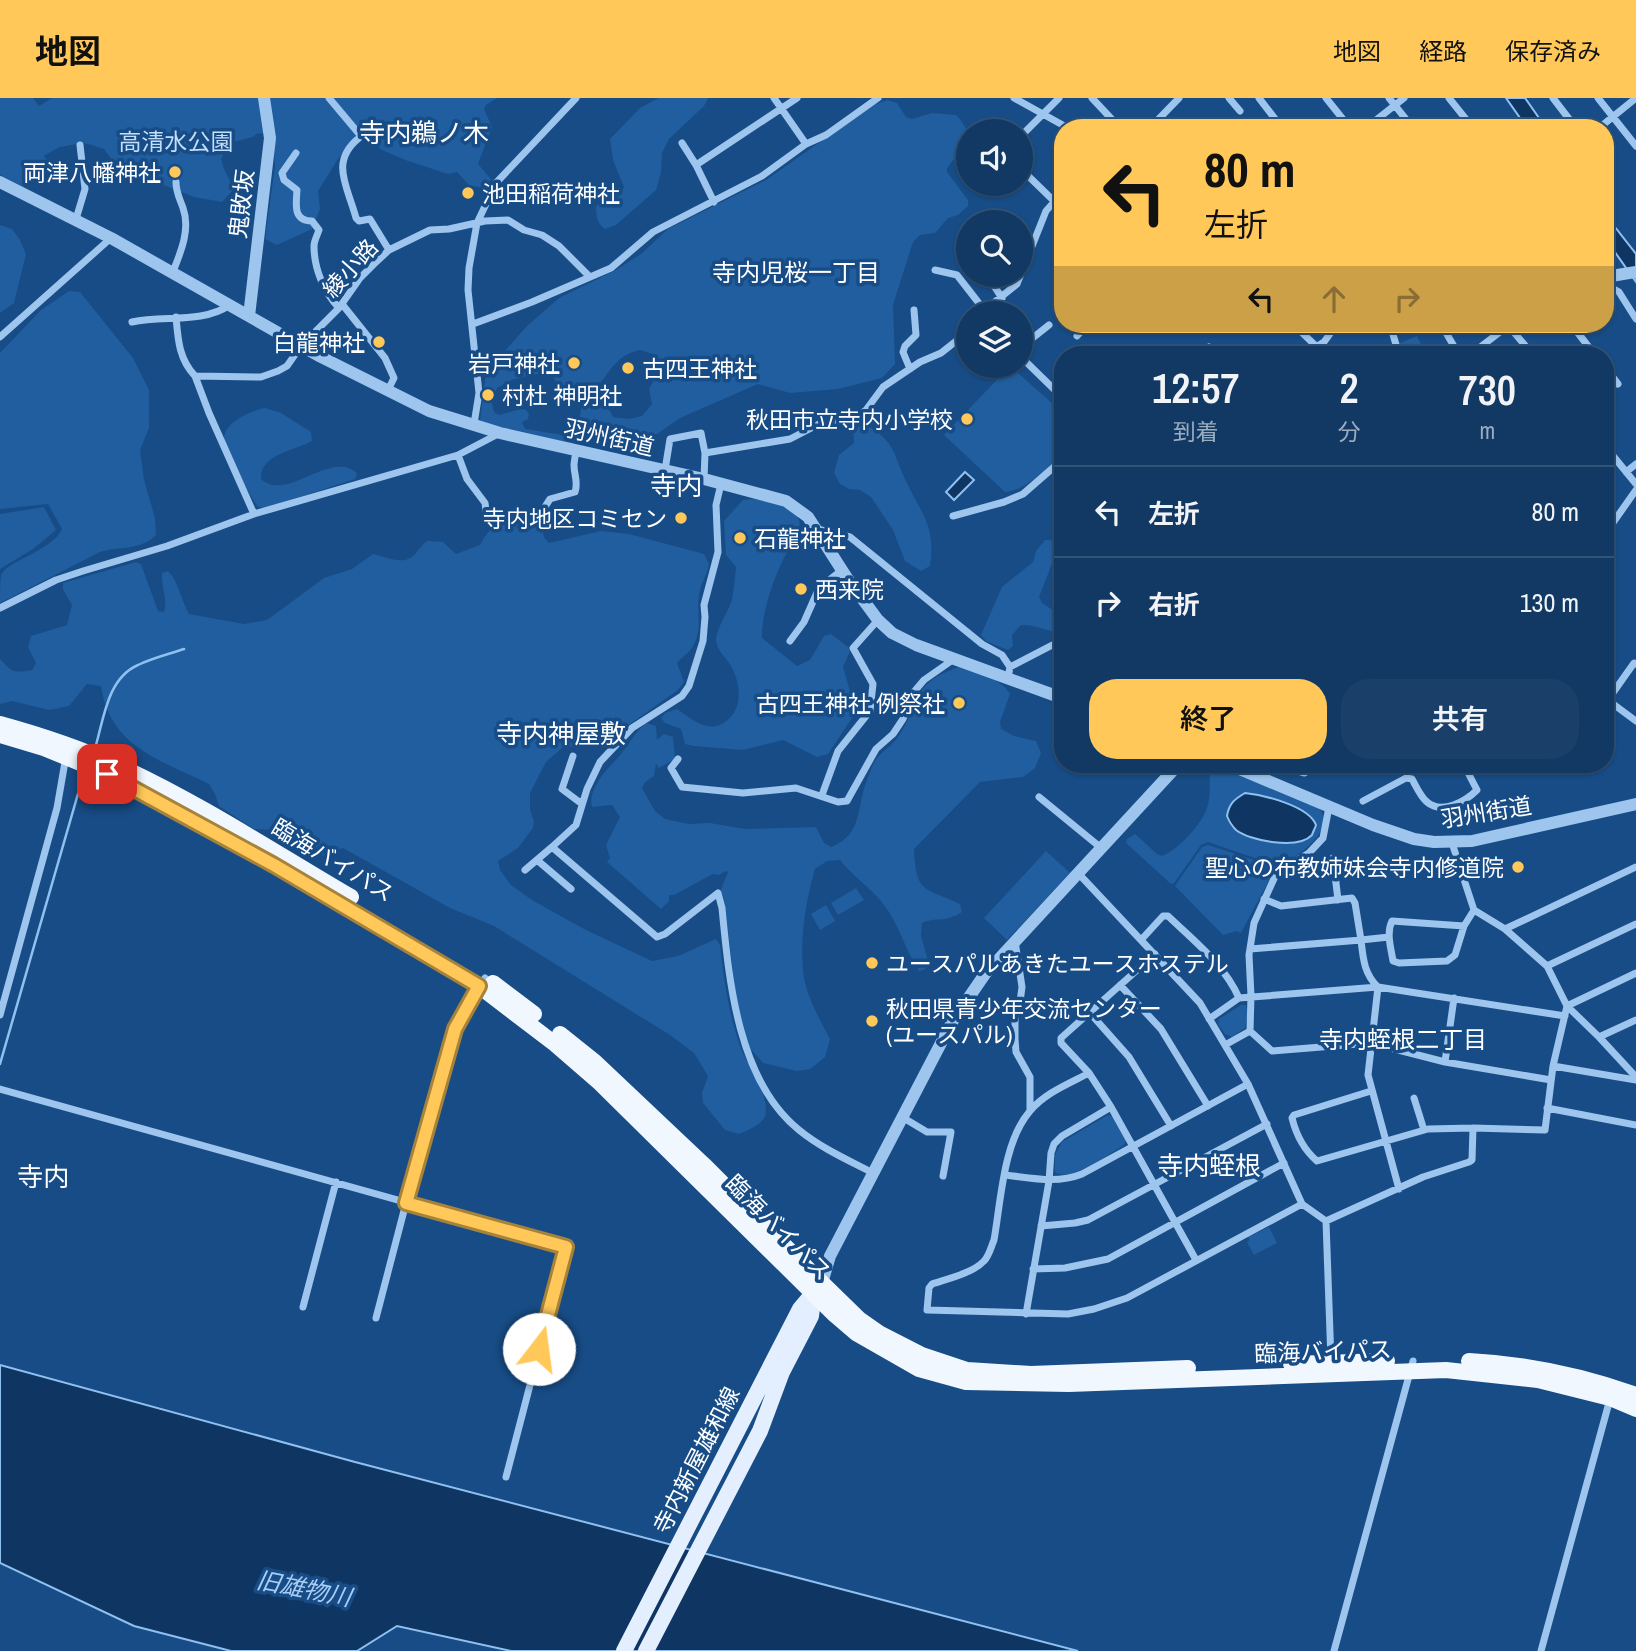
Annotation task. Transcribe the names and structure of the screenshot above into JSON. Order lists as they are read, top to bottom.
{
  "streets": {
    "highway": ["臨海バイパス"],
    "main road": ["寺内新屋雄和線"],
    "street": ["鬼敗坂", "綾小路", "羽州街道"]
  },
  "crossings": [
    ["鬼敗坂", "羽州街道"],
    ["綾小路", "羽州街道"],
    ["臨海バイパス", "寺内新屋雄和線"]
  ],
  "districts": [
    "寺内鵜ノ木",
    "寺内児桜一丁目",
    "寺内",
    "寺内神屋敷",
    "寺内蛭根二丁目",
    "寺内蛭根",
    "寺内"
  ],
  "water": ["旧雄物川"],
  "parks": ["高清水公園"],
  "places": [
    "両津八幡神社",
    "池田稲荷神社",
    "白龍神社",
    "岩戸神社",
    "古四王神社",
    "村杜 神明社",
    "秋田市立寺内小学校",
    "寺内地区コミセン",
    "石龍神社",
    "西来院",
    "古四王神社 例祭社",
    "聖心の布教姉妹会寺内修道院",
    "ユースパルあきたユースホステル",
    "秋田県青少年交流センター (ユースパル)"
  ],
  "page": {
    "header": "地図",
    "nav": ["地図", "経路", "保存済み"],
    "turn": ["80 m", "左折"],
    "eta": [
      "12:57",
      "到着",
      "2",
      "分",
      "730",
      "m"
    ],
    "list": [
      {
        "name": "左折",
        "value": "80 m"
      },
      {
        "name": "右折",
        "value": "130 m"
      }
    ],
    "buttons": ["終了", "共有"]
  }
}
